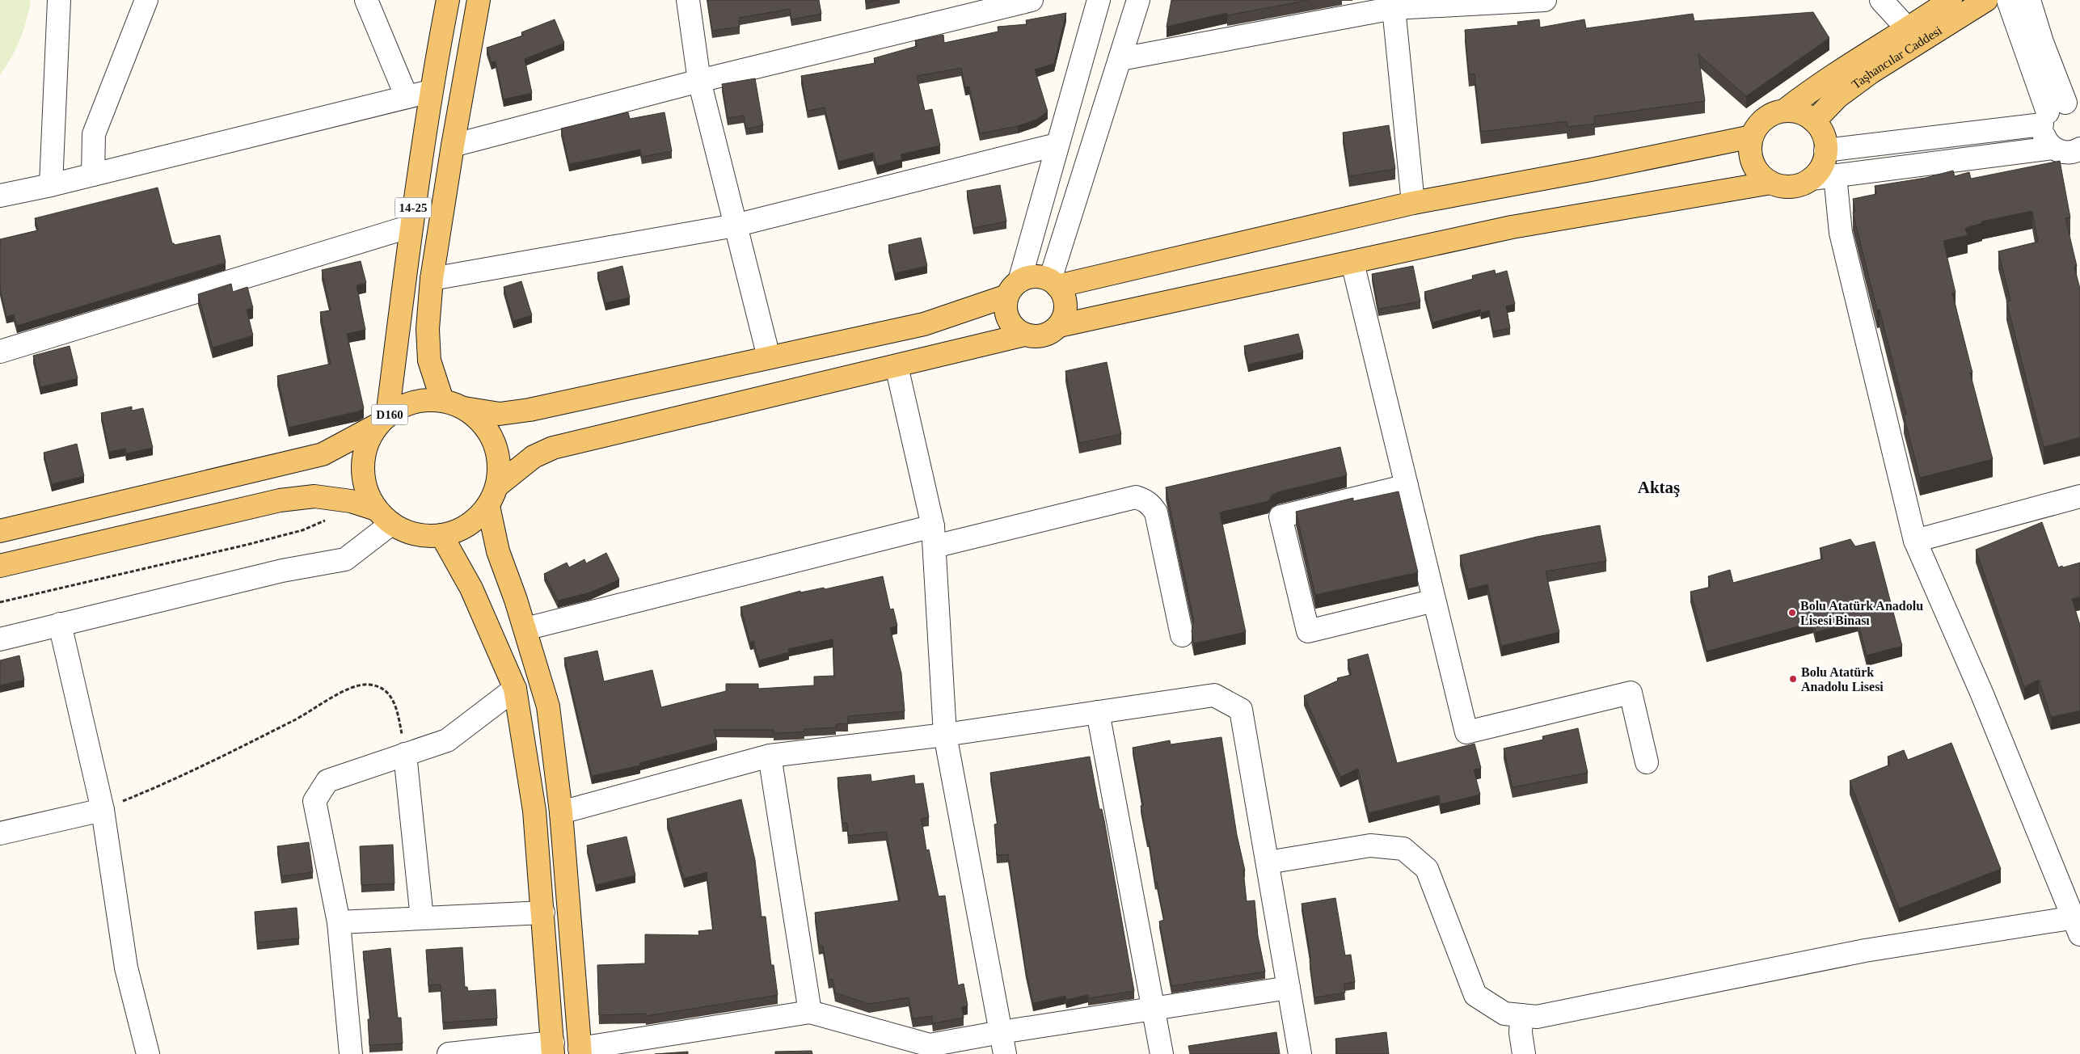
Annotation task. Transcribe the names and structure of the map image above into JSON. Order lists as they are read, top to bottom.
{
  "streets": {
    "main road": ["Taşhancılar Caddesi", "14-25", "D160"]
  },
  "crossings": [
    ["14-25", "D160"]
  ],
  "districts": ["Aktaş"],
  "places": ["Bolu Atatürk Anadolu Lisesi Binası", "Bolu Atatürk Anadolu Lisesi"]
}
